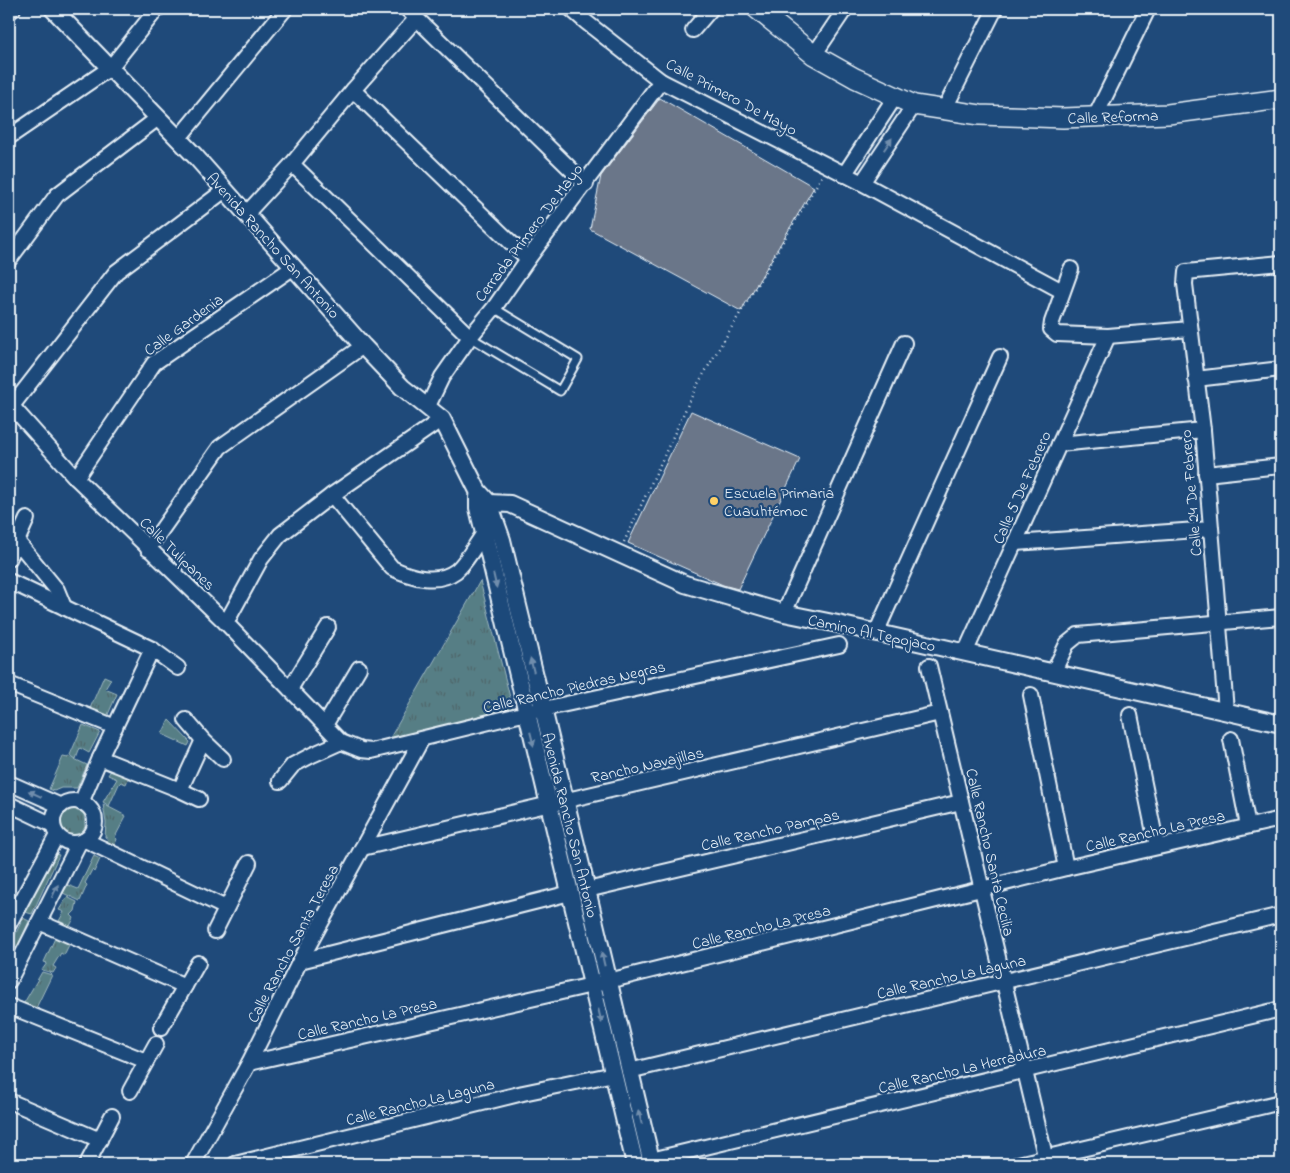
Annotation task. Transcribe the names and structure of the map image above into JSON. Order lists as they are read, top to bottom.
{
  "streets": {
    "main road": ["Calle Reforma"],
    "street": [
      "Calle Primero De Mayo",
      "Cerrada Primero De Mayo",
      "Avenida Rancho San Antonio",
      "Calle Gardenia",
      "Calle 5 De Febrero",
      "Calle 24 De Febrero",
      "Calle Tulipanes",
      "Camino Al Tepojaco",
      "Calle Rancho Piedras Negras",
      "Rancho Navajillas",
      "Calle Rancho Pampas",
      "Calle Rancho La Presa",
      "Calle Rancho Santa Cecilia",
      "Calle Rancho Santa Teresa",
      "Calle Rancho La Laguna",
      "Calle Rancho La Herradura"
    ]
  },
  "crossings": [
    ["Calle Primero De Mayo", "Cerrada Primero De Mayo"],
    ["Cerrada Primero De Mayo", "Avenida Rancho San Antonio"],
    ["Avenida Rancho San Antonio", "Calle Gardenia"],
    ["Avenida Rancho San Antonio", "Camino Al Tepojaco"],
    ["Avenida Rancho San Antonio", "Calle Rancho Piedras Negras"],
    ["Avenida Rancho San Antonio", "Rancho Navajillas"],
    ["Avenida Rancho San Antonio", "Calle Rancho Pampas"],
    ["Avenida Rancho San Antonio", "Calle Rancho La Presa"],
    ["Avenida Rancho San Antonio", "Calle Rancho La Laguna"],
    ["Avenida Rancho San Antonio", "Calle Rancho La Herradura"],
    ["Calle Gardenia", "Calle Tulipanes"],
    ["Calle 5 De Febrero", "Camino Al Tepojaco"],
    ["Calle 24 De Febrero", "Camino Al Tepojaco"],
    ["Calle Tulipanes", "Calle Rancho Piedras Negras"],
    ["Calle Rancho Piedras Negras", "Calle Rancho Santa Teresa"],
    ["Rancho Navajillas", "Calle Rancho Santa Cecilia"],
    ["Rancho Navajillas", "Calle Rancho Santa Teresa"],
    ["Calle Rancho Pampas", "Calle Rancho Santa Cecilia"],
    ["Calle Rancho La Presa", "Calle Rancho Santa Cecilia"],
    ["Calle Rancho La Presa", "Calle Rancho Santa Teresa"],
    ["Calle Rancho Santa Cecilia", "Calle Rancho La Laguna"],
    ["Calle Rancho Santa Cecilia", "Calle Rancho La Herradura"]
  ],
  "places": ["Escuela Primaria Cuauhtémoc"]
}
